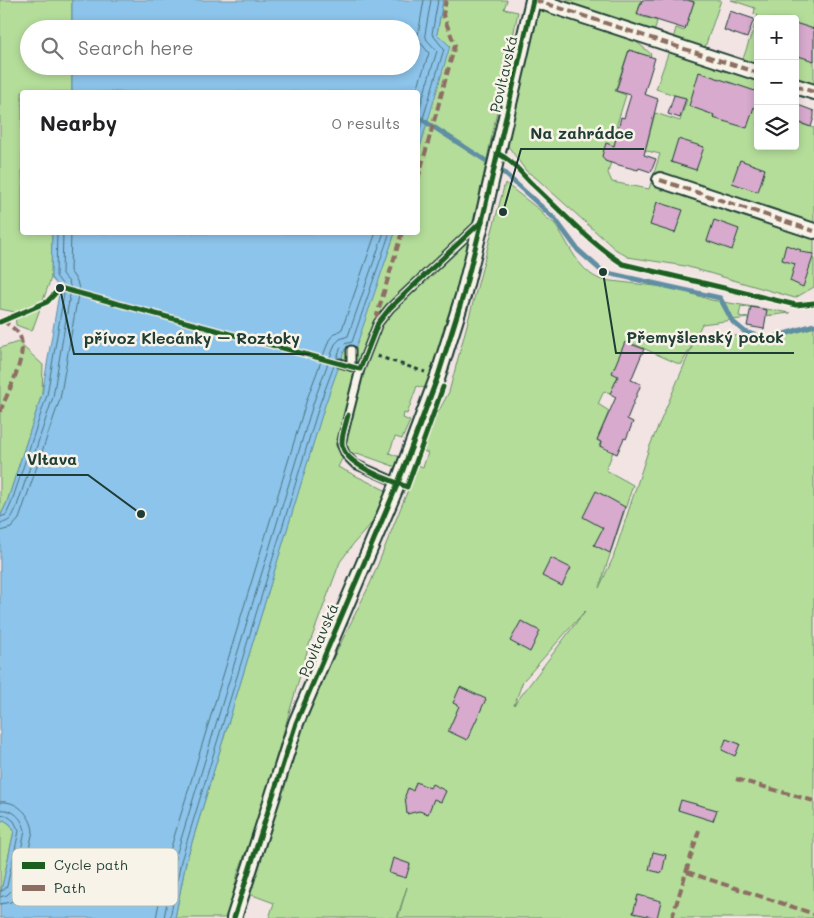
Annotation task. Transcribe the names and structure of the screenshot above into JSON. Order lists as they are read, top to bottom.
{
  "streets": {
    "street": ["Povltavská"]
  },
  "places": [
    "Na zahrádce",
    "Přemyšlenský potok",
    "přívoz Klecánky – Roztoky",
    "Vltava"
  ],
  "legend": ["Cycle path", "Path"],
  "page": {
    "map_buttons": ["+", "−"],
    "search": "Search here",
    "heading": ["Nearby", "0 results"]
  }
}
